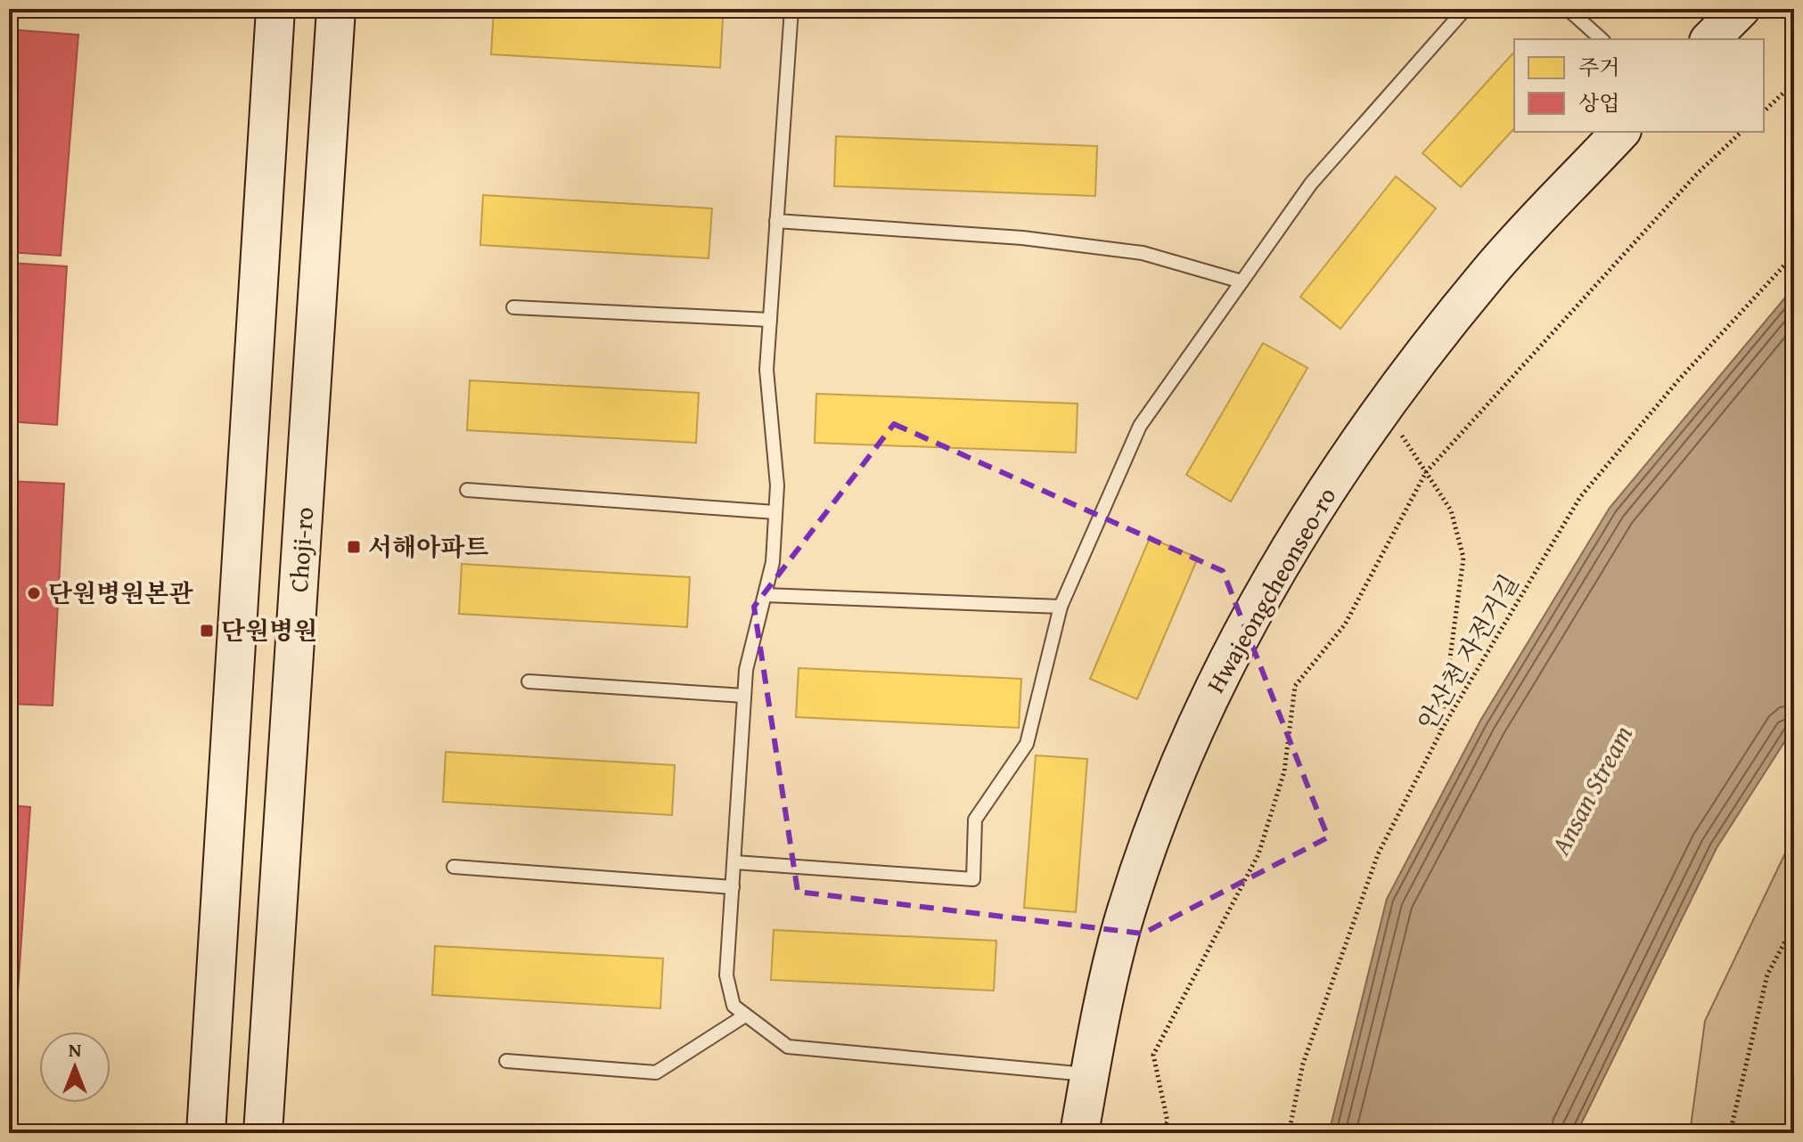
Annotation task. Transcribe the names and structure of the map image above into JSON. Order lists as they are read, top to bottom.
{
  "streets": {
    "street": ["Choji-ro", "Hwajeongcheonseo-ro"],
    "path": ["안산천 자전거길"]
  },
  "water": ["Ansan Stream"],
  "places": {
    "transit": ["서해아파트", "단원병원"],
    "other": ["단원병원본관"]
  },
  "legend": ["주거", "상업"],
  "north": "top"
}
